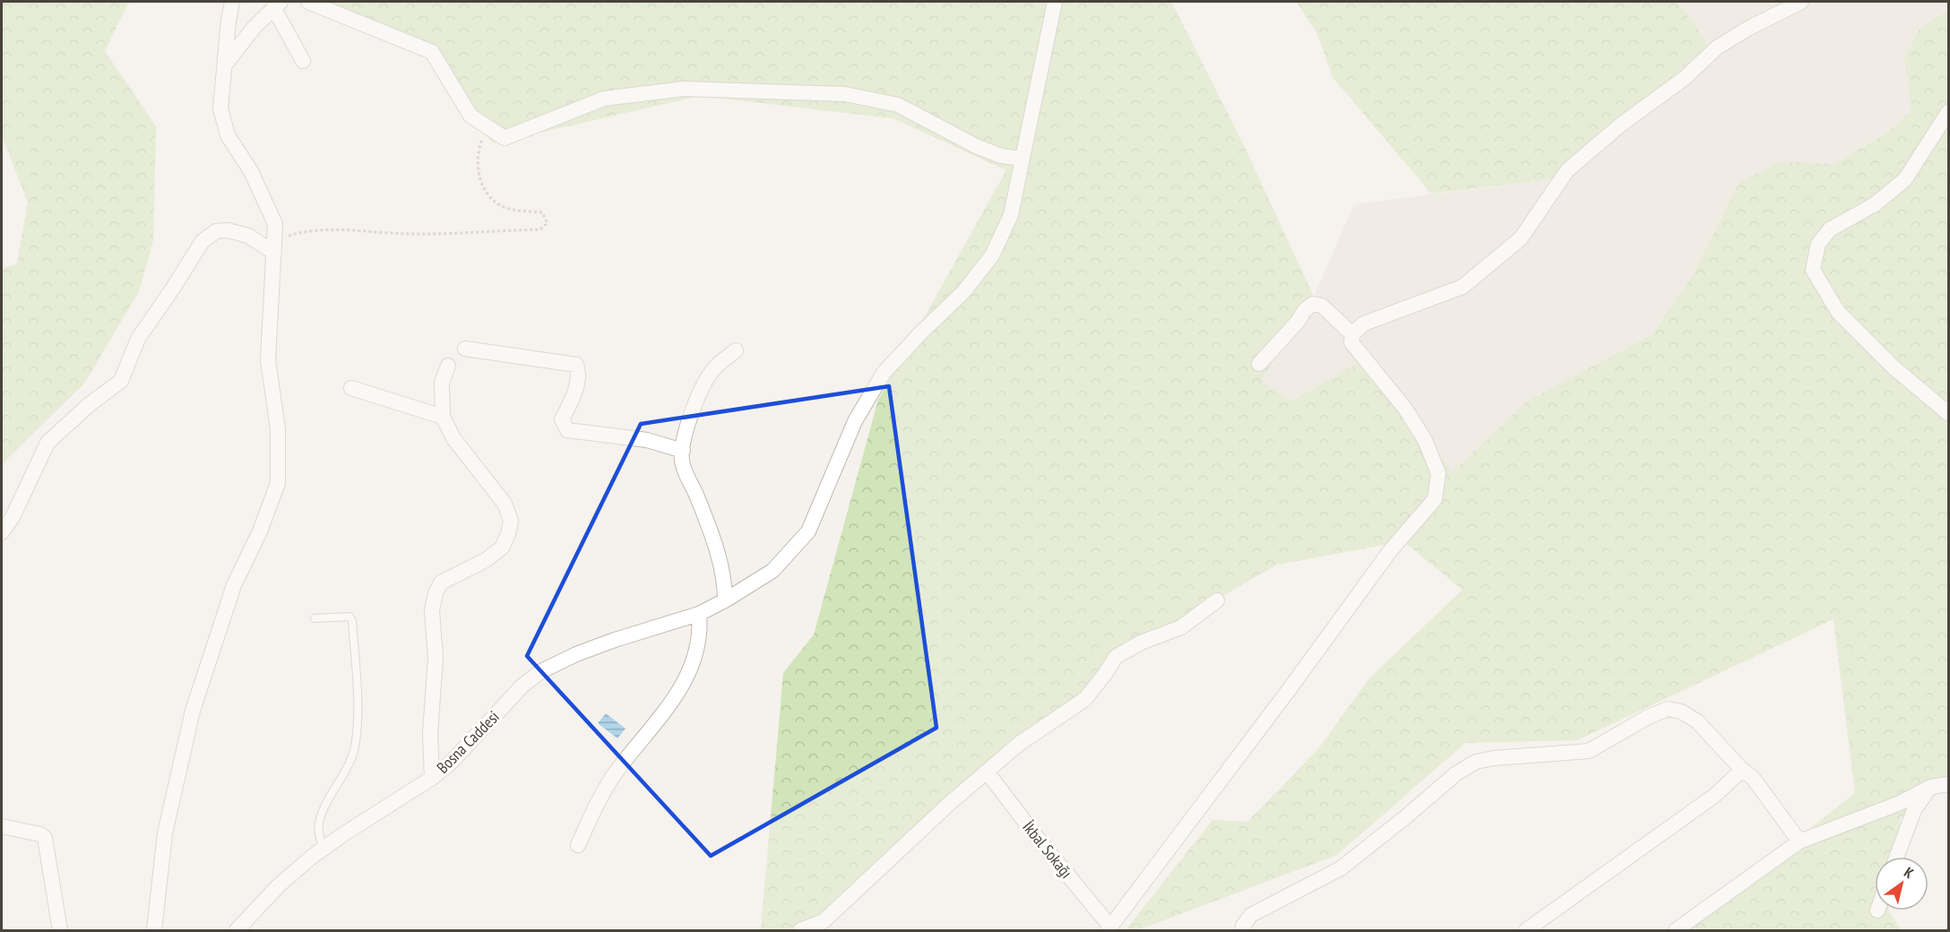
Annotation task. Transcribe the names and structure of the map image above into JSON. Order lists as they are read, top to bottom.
{
  "streets": {
    "street": ["Bosna Caddesi", "İkbal Sokağı"]
  },
  "north": "top right"
}
